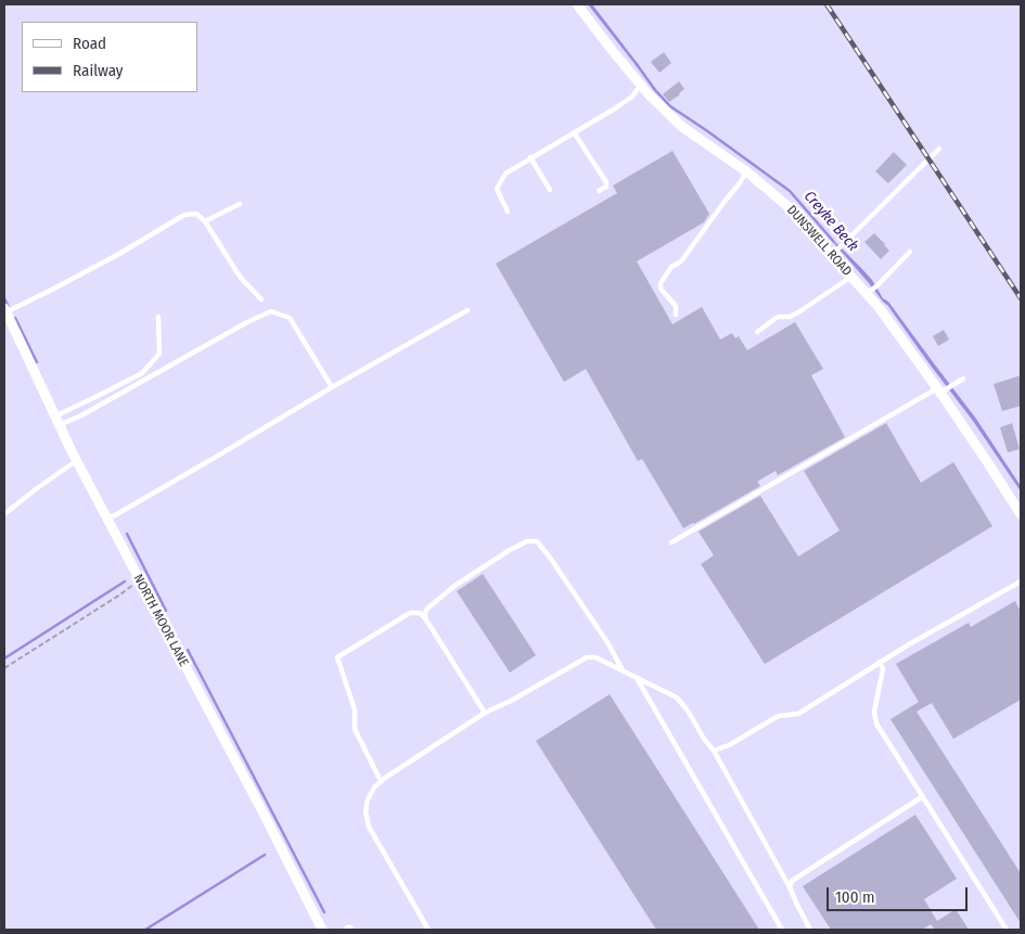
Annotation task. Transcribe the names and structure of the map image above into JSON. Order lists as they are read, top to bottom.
{
  "streets": {
    "street": ["DUNSWELL ROAD", "NORTH MOOR LANE"]
  },
  "water": ["Creyke Beck"],
  "legend": ["Road", "Railway"],
  "scale_bar": "100 m"
}
